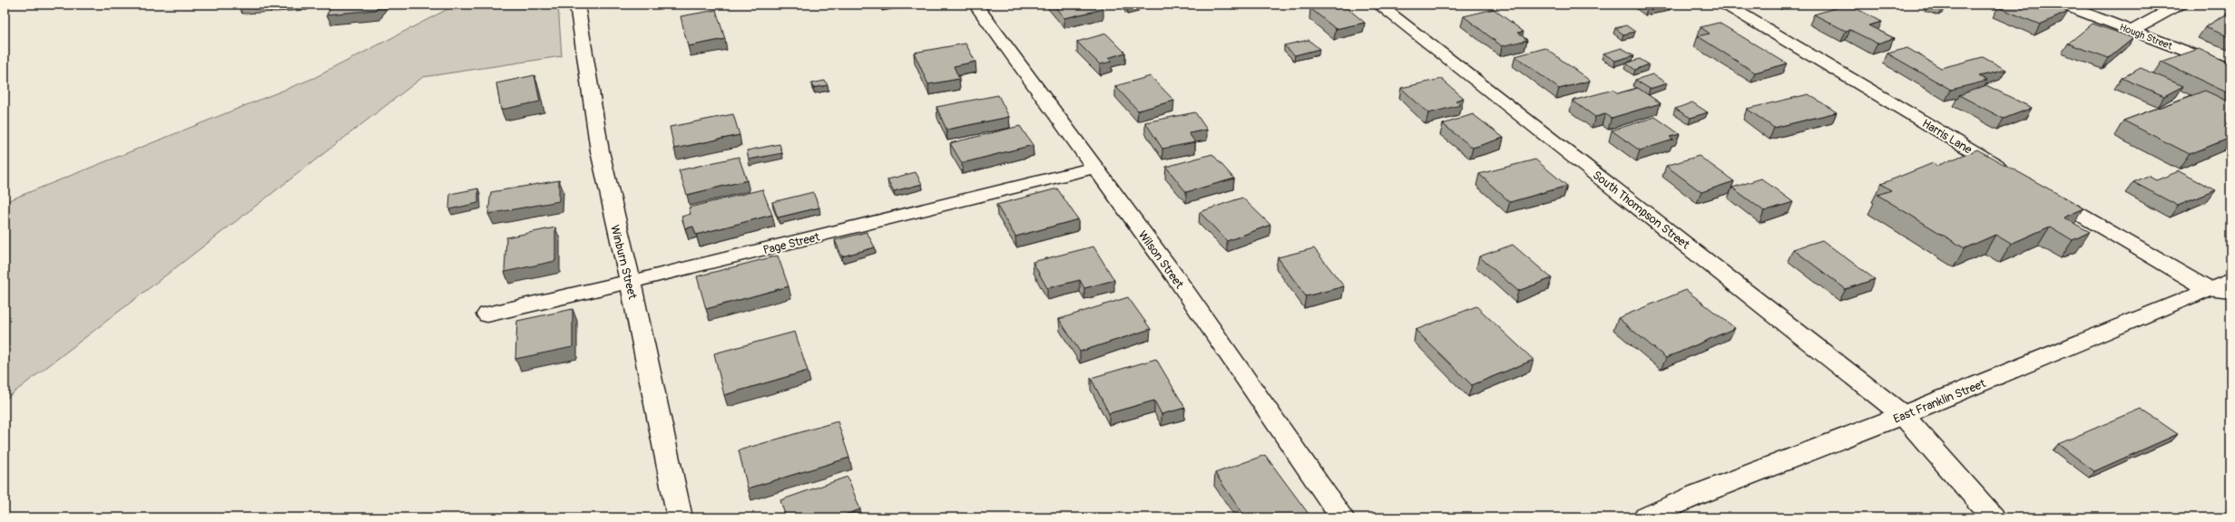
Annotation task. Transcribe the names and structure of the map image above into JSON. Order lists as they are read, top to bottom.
{
  "streets": {
    "street": [
      "Hough Street",
      "Harris Lane",
      "South Thompson Street",
      "Page Street",
      "Wilson Street",
      "Winburn Street",
      "East Franklin Street"
    ]
  },
  "crossings": [
    ["South Thompson Street", "East Franklin Street"],
    ["Page Street", "Wilson Street"],
    ["Page Street", "Winburn Street"]
  ]
}
